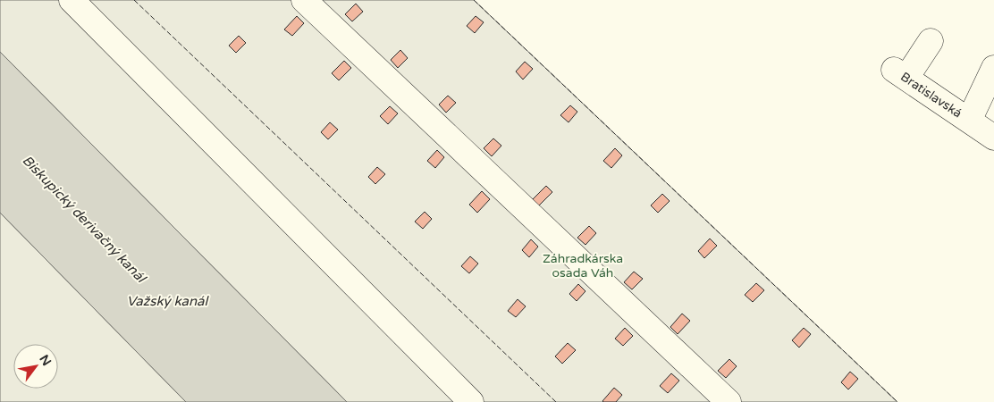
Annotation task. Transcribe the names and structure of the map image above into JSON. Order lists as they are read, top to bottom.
{
  "streets": {
    "lane": ["Bratislavská"]
  },
  "water": ["Biskupický derivačný kanál", "Važský kanál"],
  "parks": ["Záhradkárska osada Váh"],
  "north": "top right"
}
